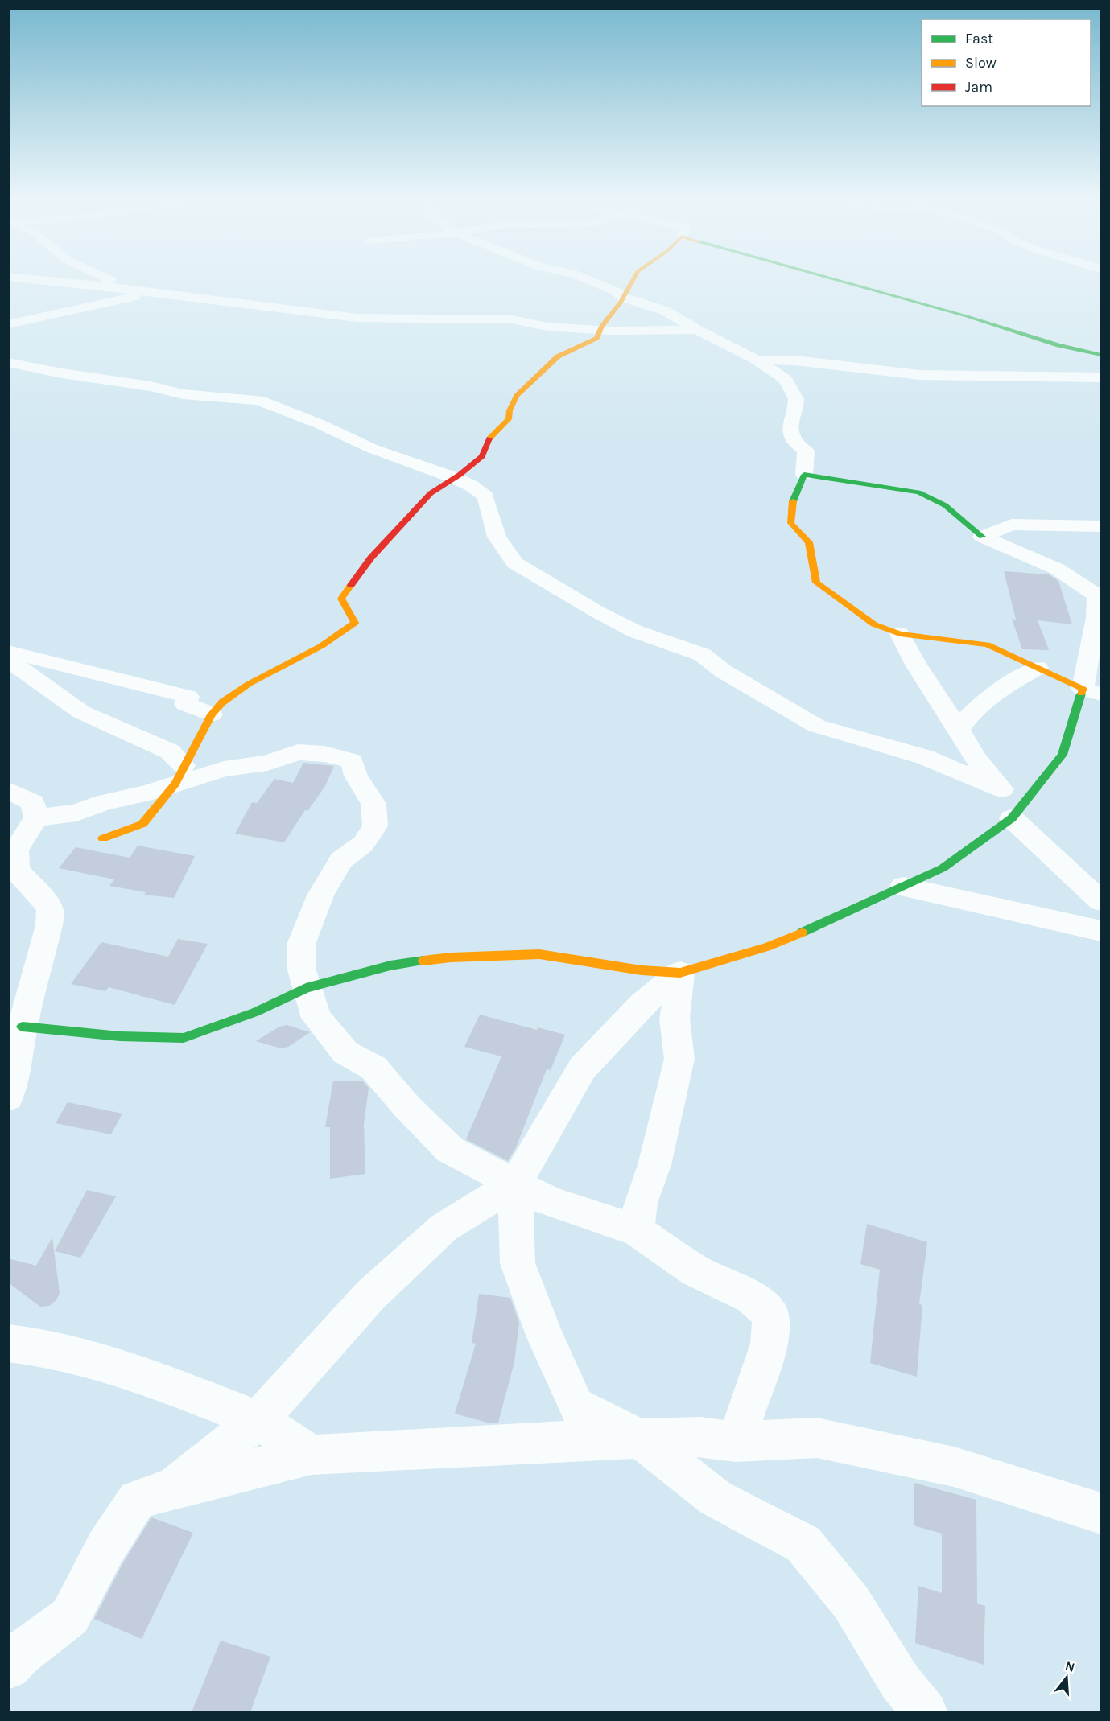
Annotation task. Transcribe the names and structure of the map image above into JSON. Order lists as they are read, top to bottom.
{
  "legend": ["Fast", "Slow", "Jam"],
  "north": "top"
}
